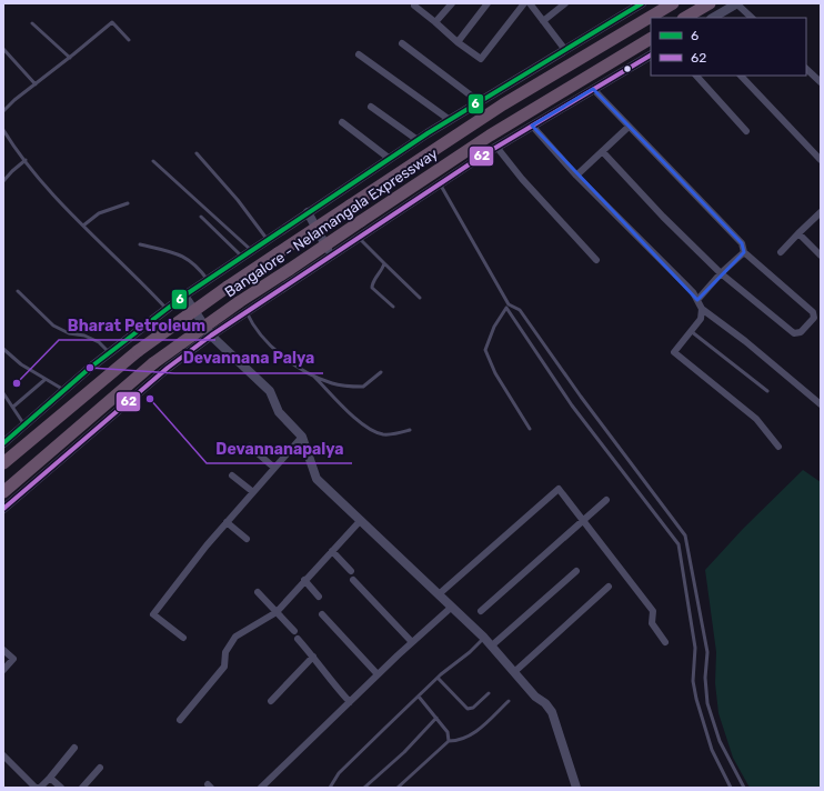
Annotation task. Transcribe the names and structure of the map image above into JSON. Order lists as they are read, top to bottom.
{
  "streets": {
    "highway": ["Bangalore - Nelamangala Expressway"]
  },
  "places": ["Devannana Palya", "Bharat Petroleum", "Devannanapalya"],
  "lines": ["transit line 6", "transit line 62"],
  "legend": ["6", "62"]
}
